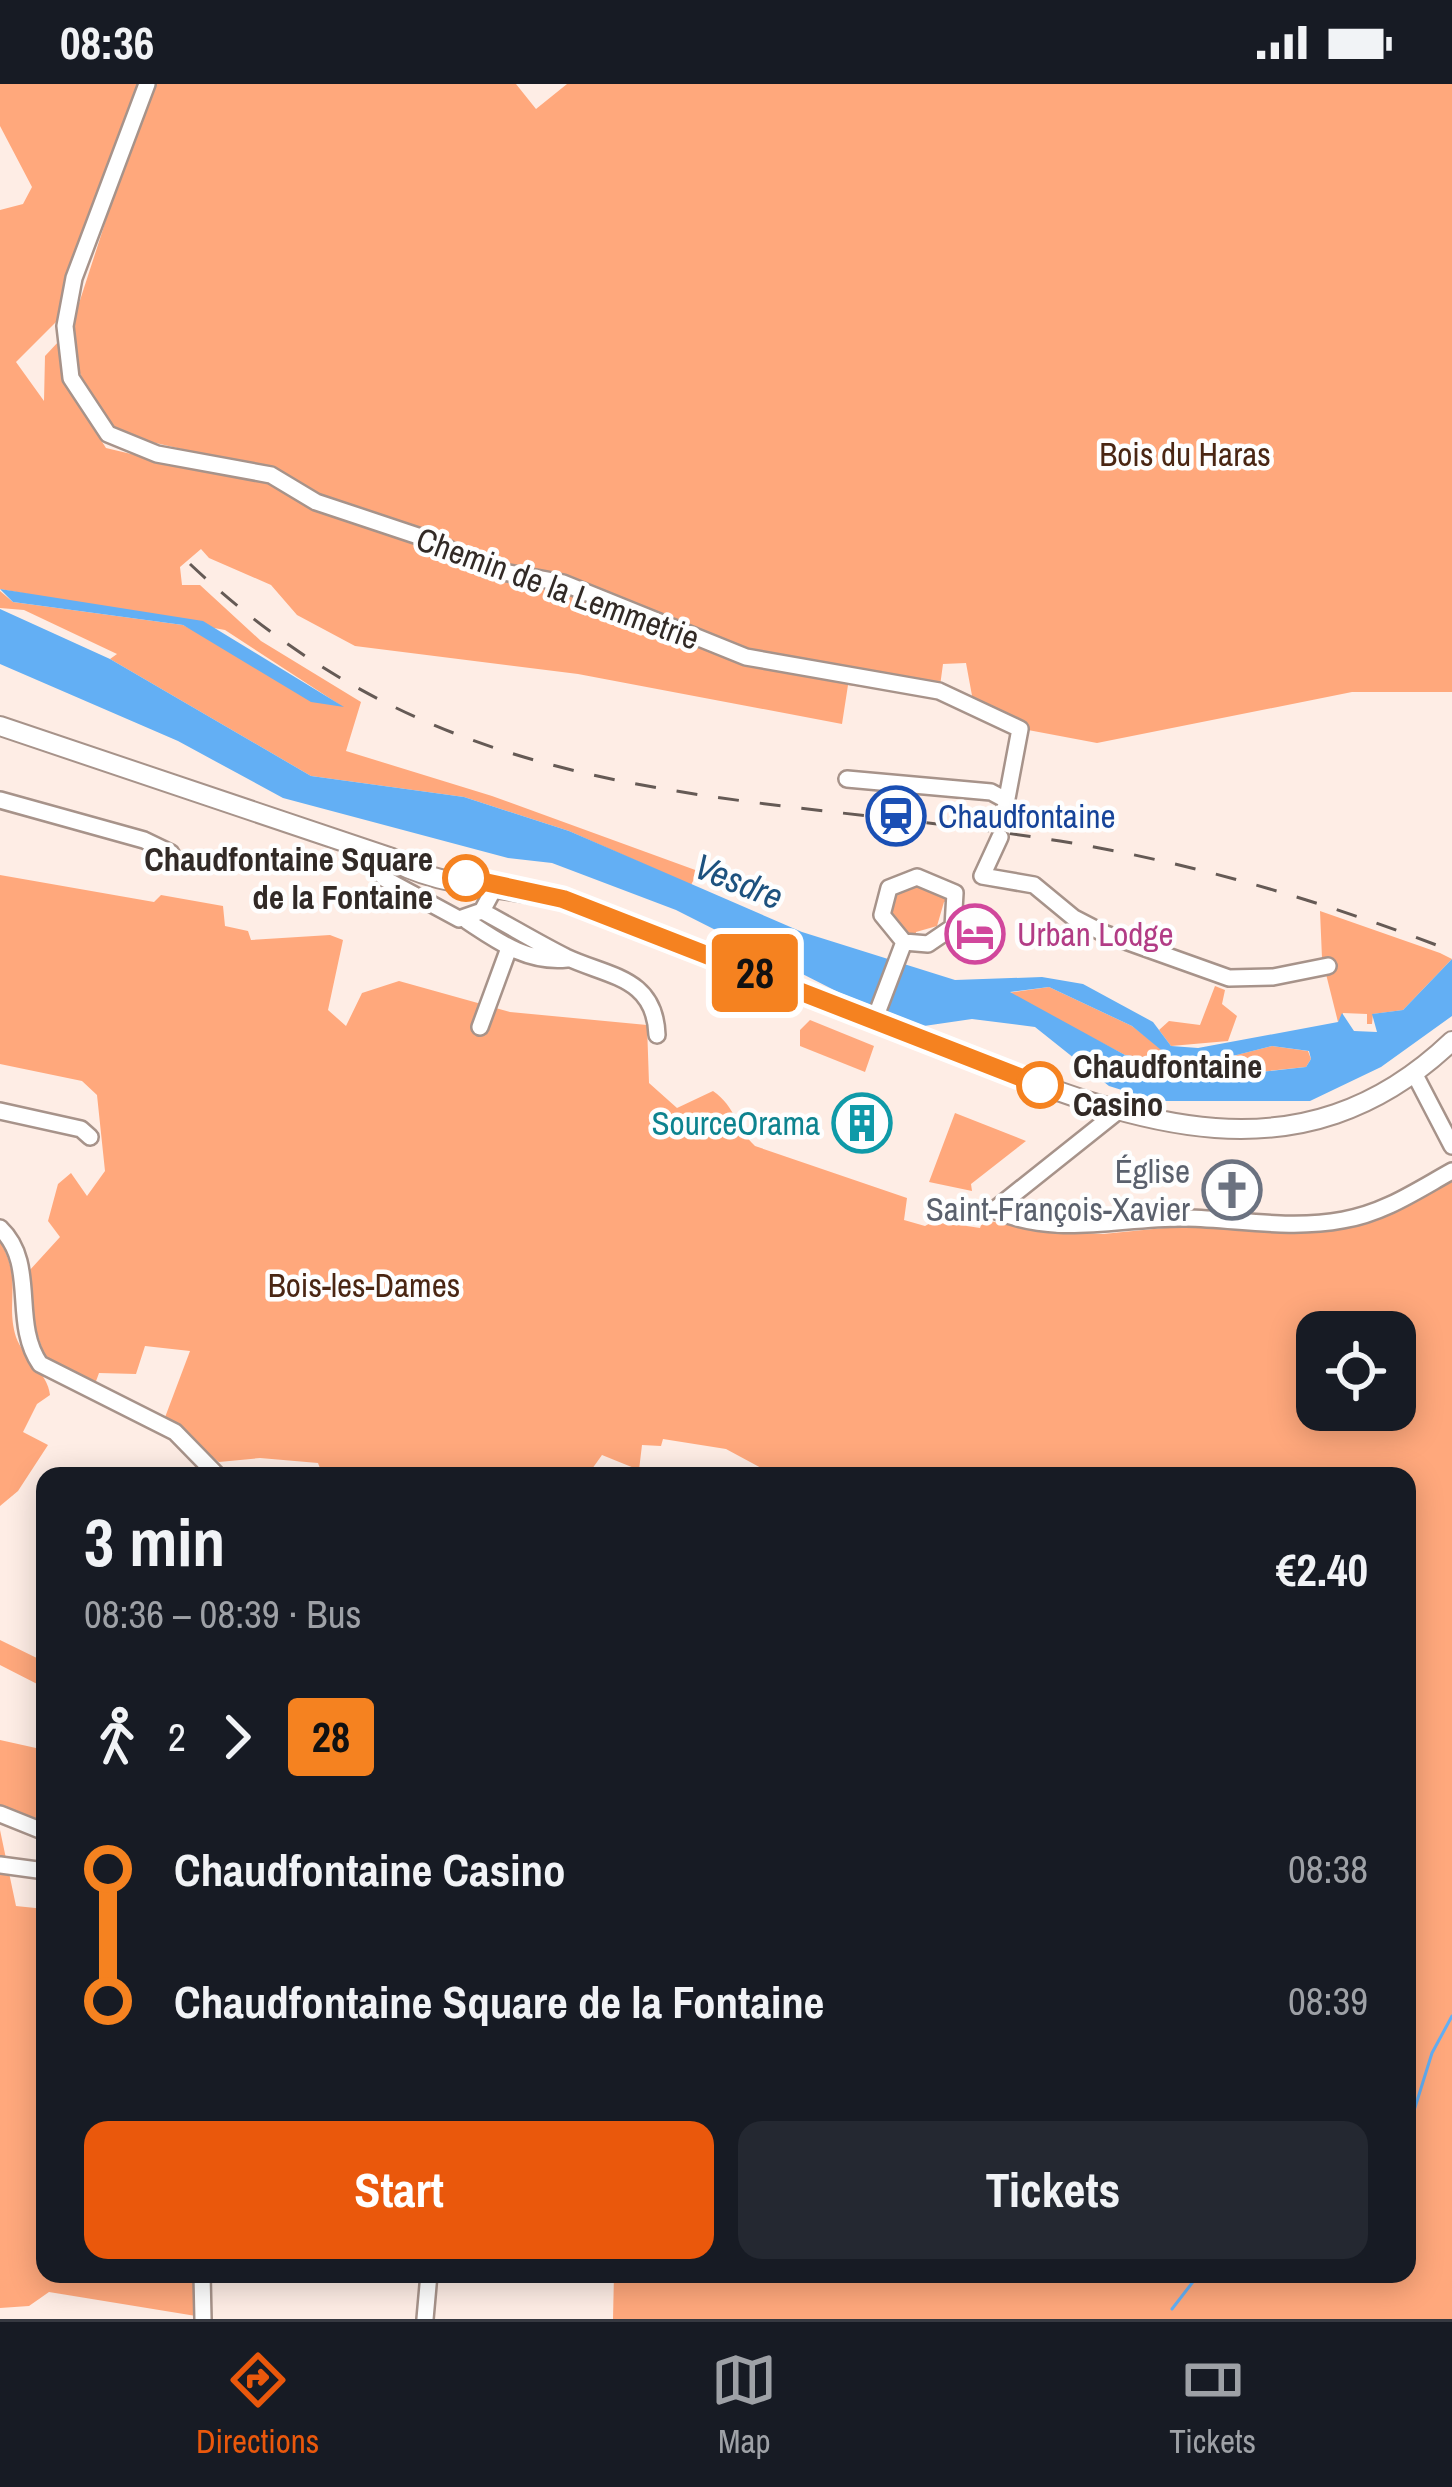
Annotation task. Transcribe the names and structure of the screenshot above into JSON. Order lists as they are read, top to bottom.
{
  "streets": {
    "street": ["Chemin de la Lemmetrie"]
  },
  "water": ["Vesdre"],
  "parks": ["Bois du Haras", "Bois-les-Dames"],
  "places": {
    "station": ["Chaudfontaine"],
    "other": ["Chaudfontaine Square de la Fontaine", "Chaudfontaine Casino"],
    "hotel": ["Urban Lodge"],
    "building": ["SourceOrama"],
    "church": ["Église Saint-François-Xavier"]
  },
  "lines": ["bus line 28"],
  "page": {
    "status": "08:36",
    "on_map": "28",
    "heading": ["3 min", "08:36 – 08:39 · Bus", "€2.40"],
    "legs": ["2", "28"],
    "list": [
      {
        "name": "Chaudfontaine Casino",
        "value": "08:38"
      },
      {
        "name": "Chaudfontaine Square de la Fontaine",
        "value": "08:39"
      }
    ],
    "buttons": ["Start", "Tickets"],
    "tabs": ["Directions", "Map", "Tickets"]
  }
}
